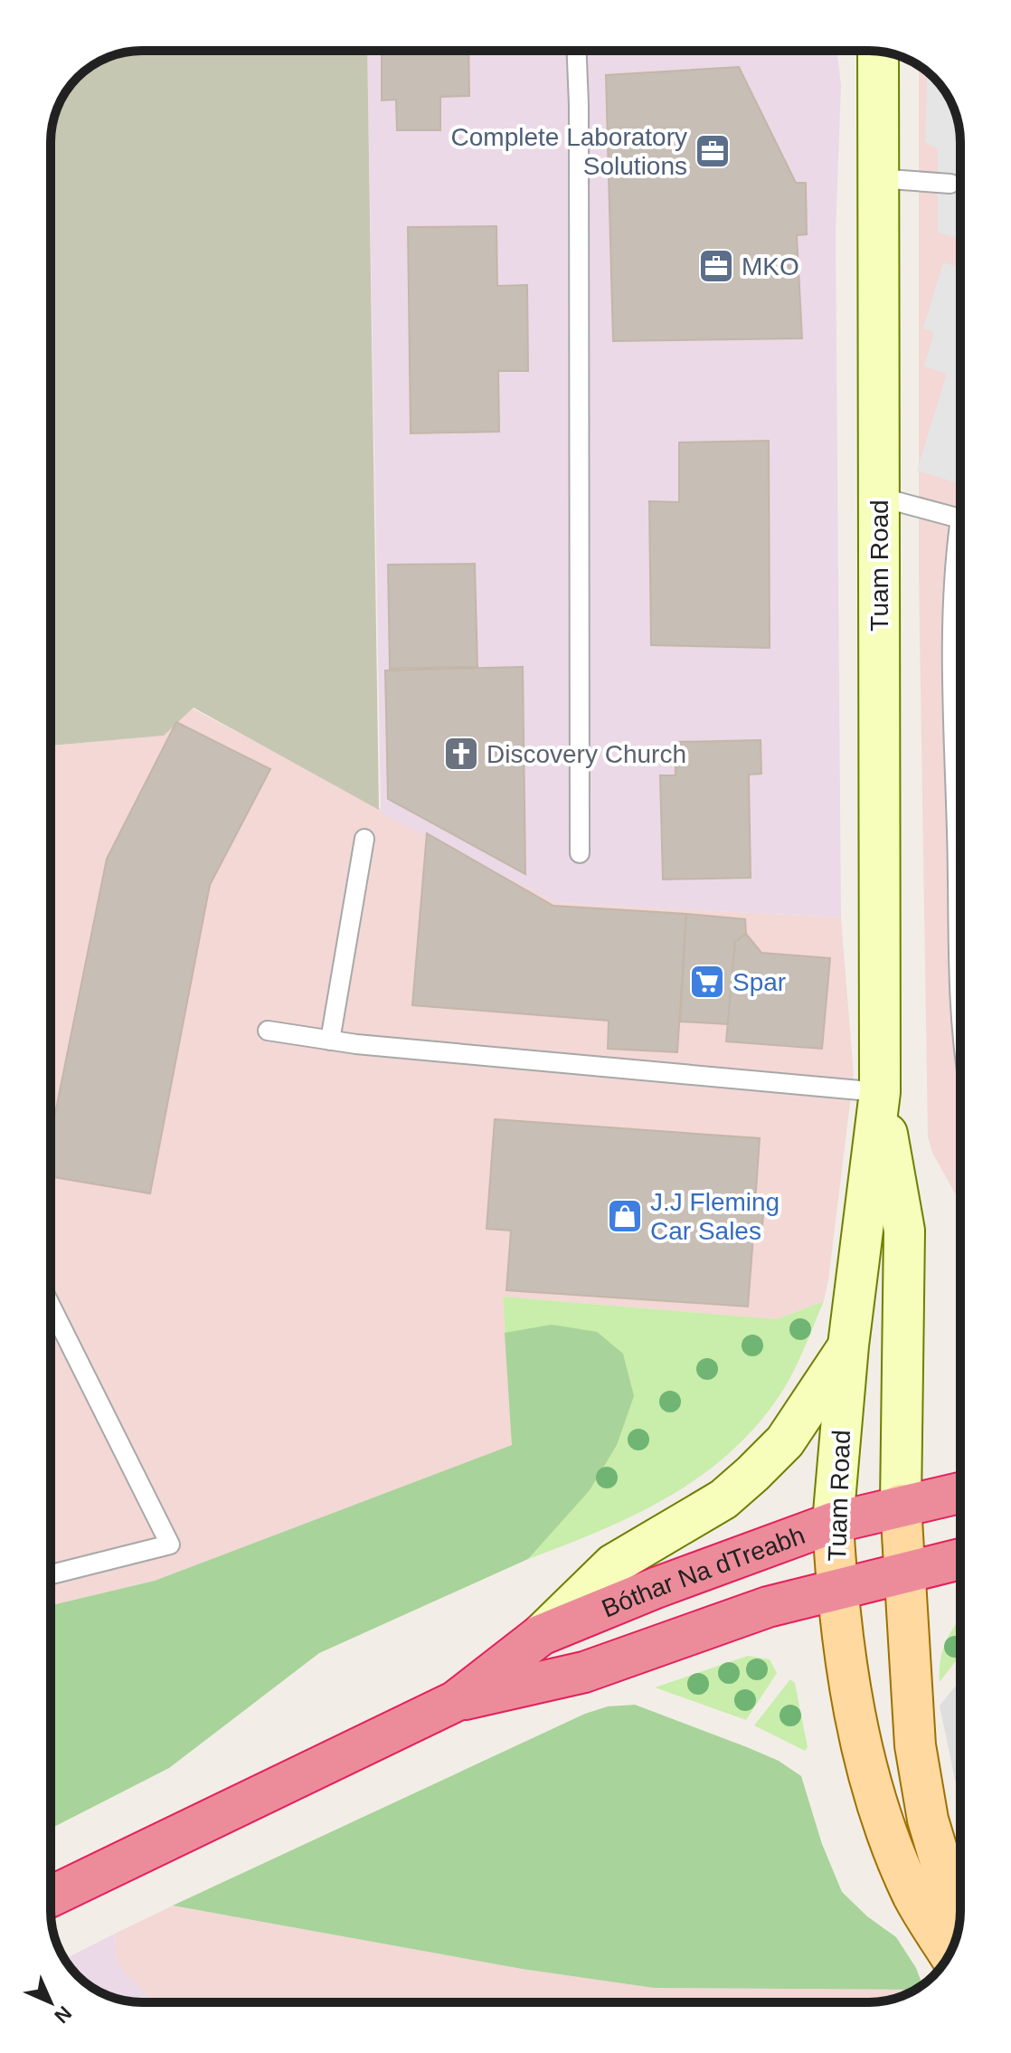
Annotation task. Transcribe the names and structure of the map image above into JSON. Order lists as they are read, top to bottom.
{
  "streets": {
    "highway": ["Bóthar Na dTreabh"],
    "main road": ["Tuam Road"]
  },
  "crossings": [
    ["Tuam Road", "Bóthar Na dTreabh"]
  ],
  "places": {
    "office": ["Complete Laboratory Solutions", "MKO"],
    "church": ["Discovery Church"],
    "supermarket": ["Spar"],
    "shop": ["J.J Fleming Car Sales"]
  },
  "north": "bottom right"
}
